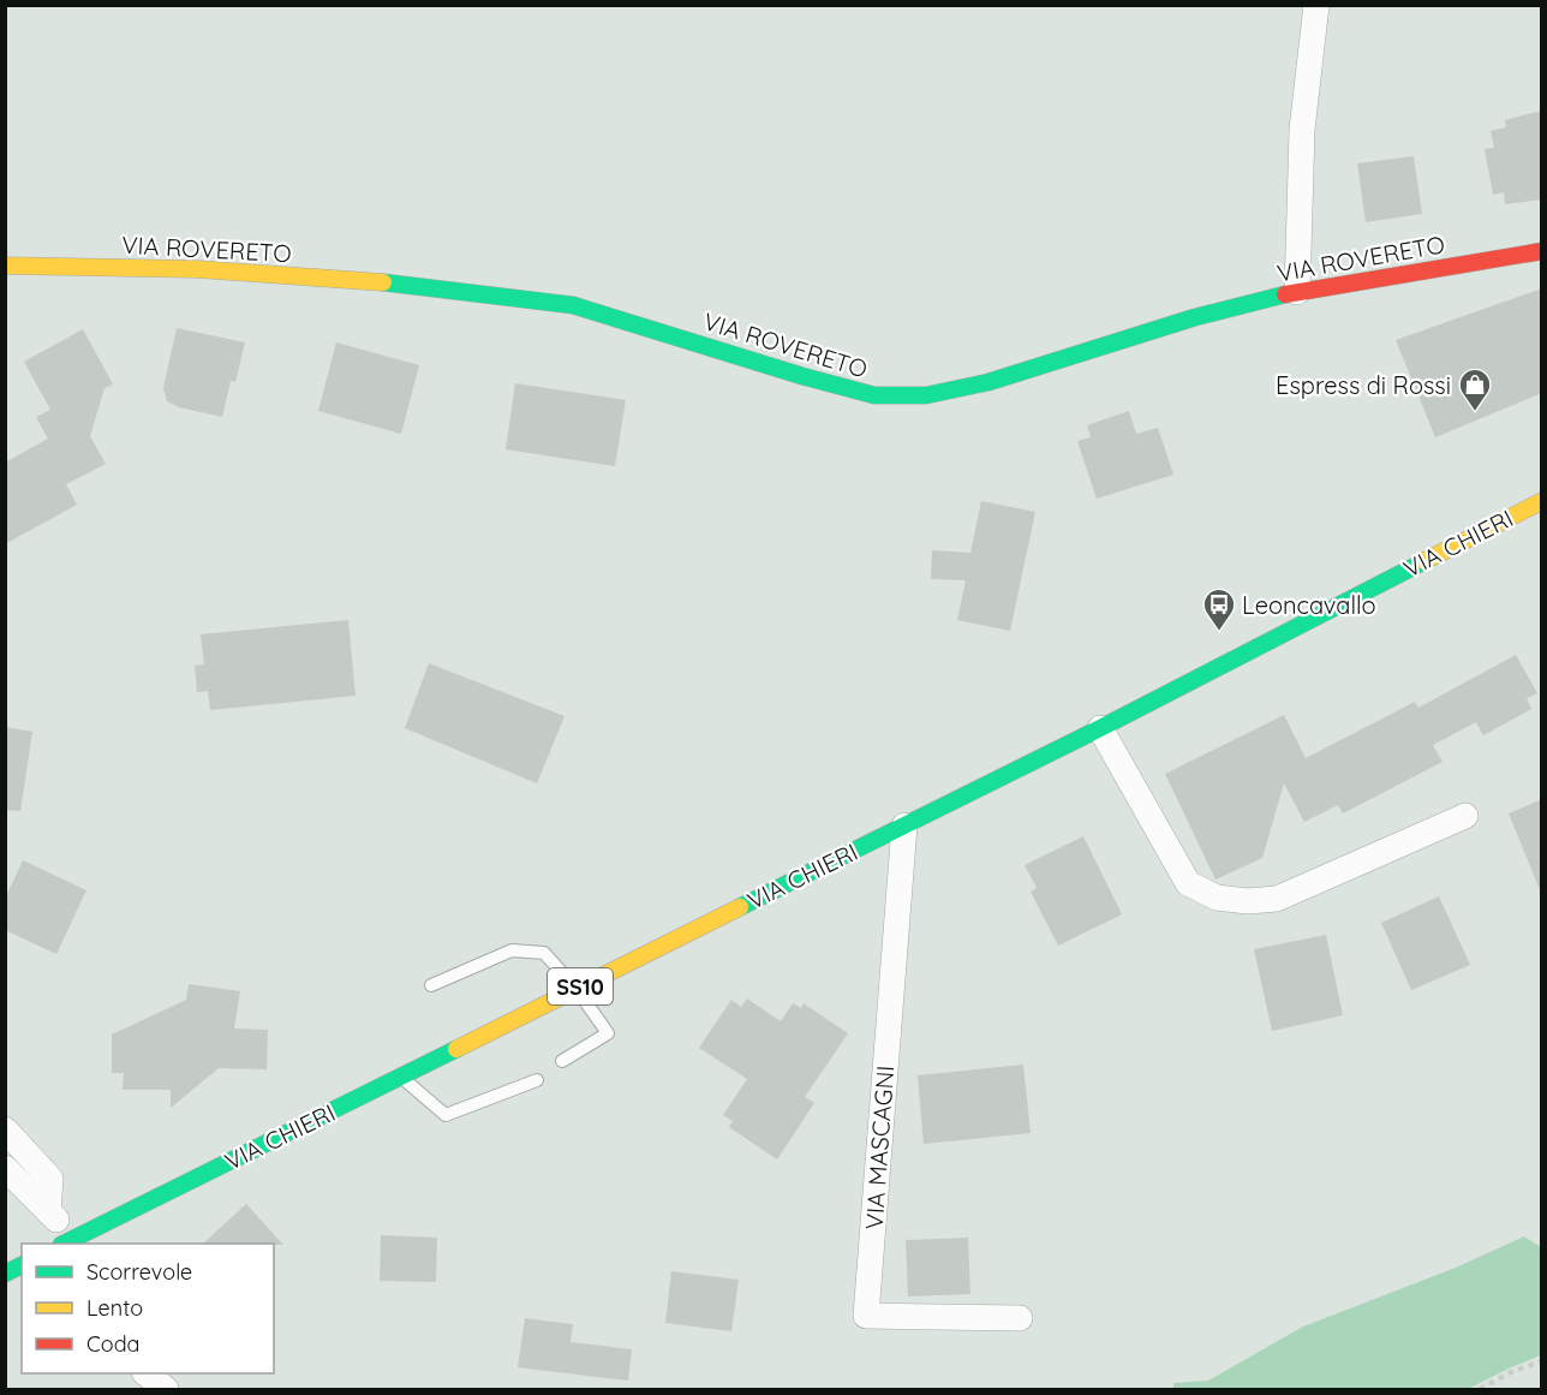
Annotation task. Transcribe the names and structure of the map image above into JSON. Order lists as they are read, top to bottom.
{
  "streets": {
    "main road": ["VIA ROVERETO", "VIA CHIERI", "SS10"],
    "street": ["VIA MASCAGNI"]
  },
  "crossings": [
    ["VIA CHIERI", "VIA MASCAGNI"]
  ],
  "places": {
    "shop": ["Espress di Rossi"],
    "bus stop": ["Leoncavallo"]
  },
  "legend": ["Scorrevole", "Lento", "Coda"]
}
